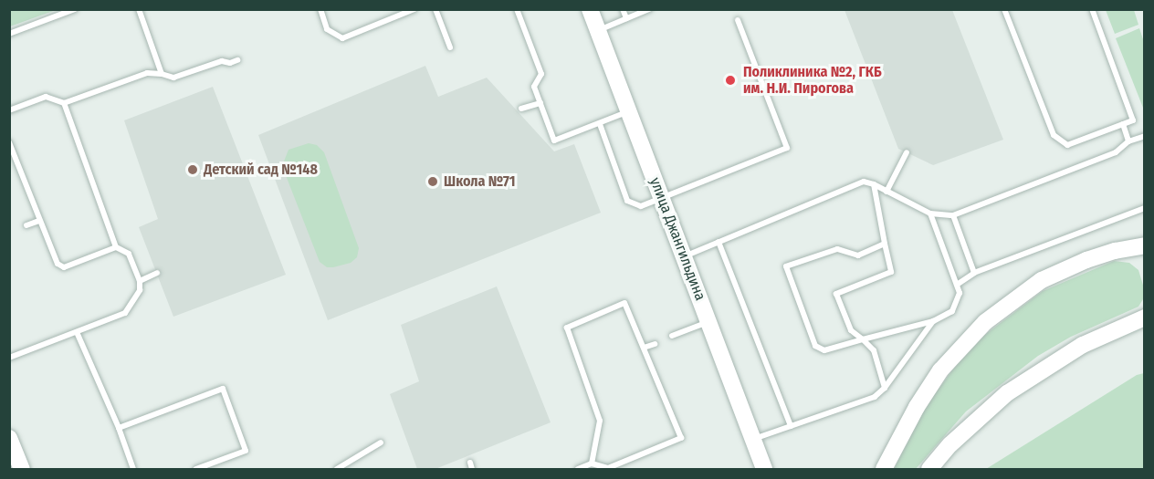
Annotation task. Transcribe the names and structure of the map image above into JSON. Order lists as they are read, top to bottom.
{
  "streets": {
    "main road": ["улица Джангильдина"]
  },
  "places": ["Поликлиника №2, ГКБ им. Н.И. Пирогова", "Детский сад №148", "Школа №71"]
}
